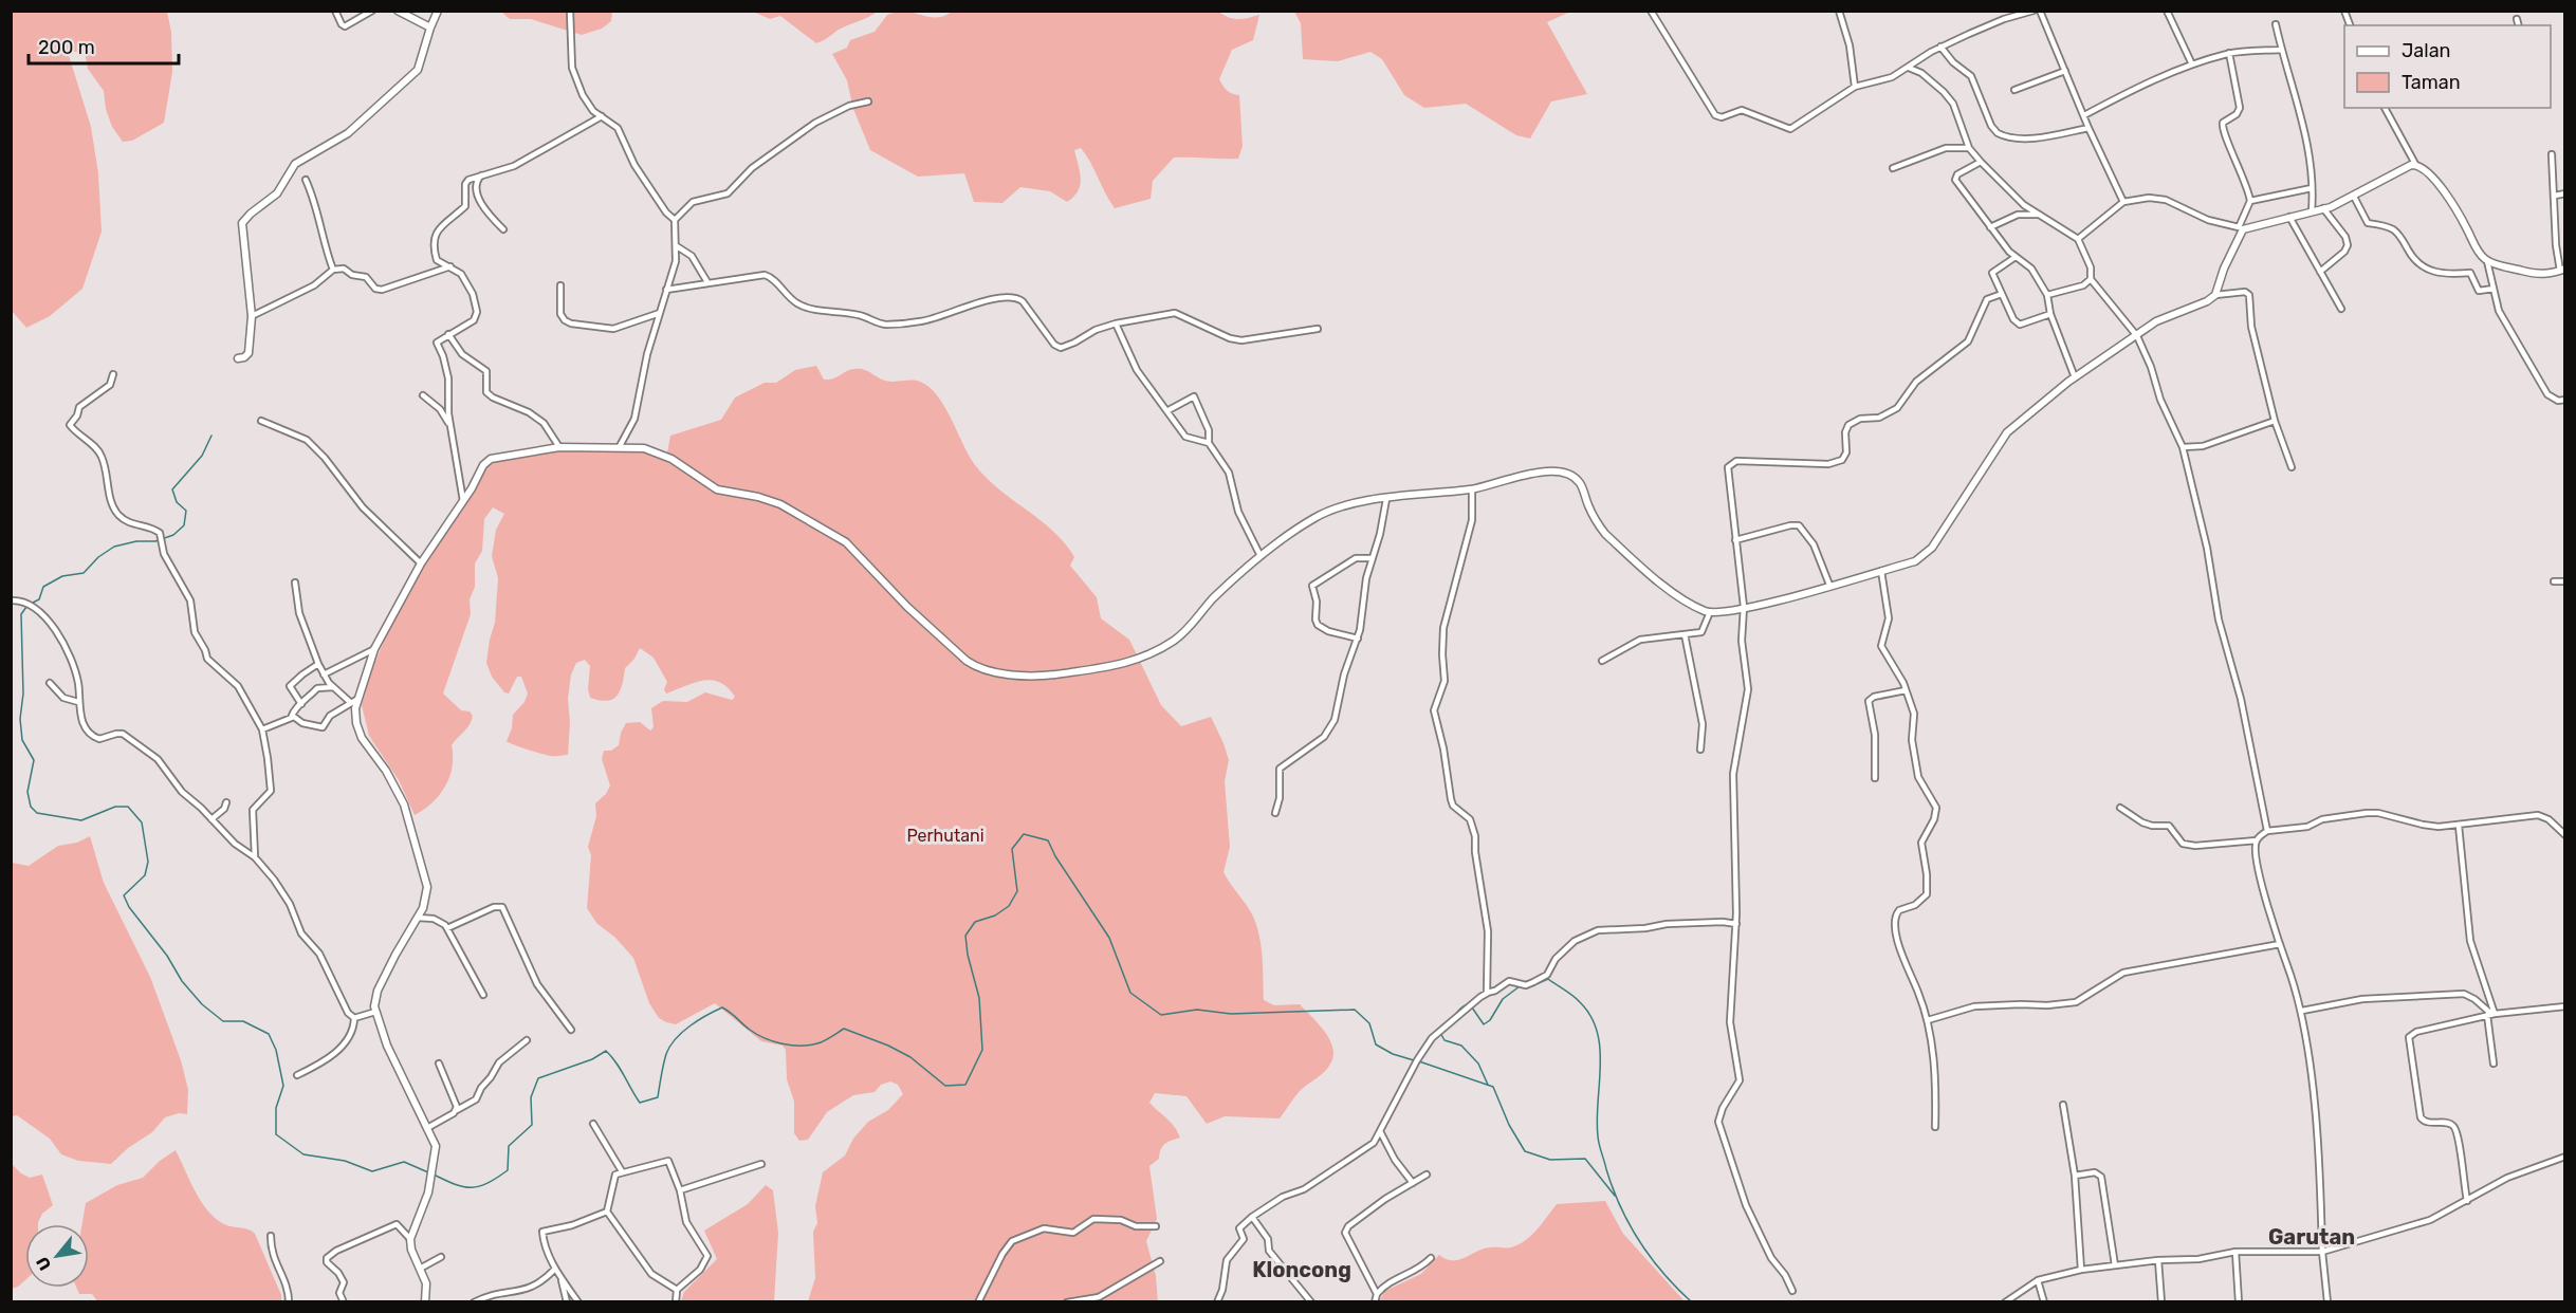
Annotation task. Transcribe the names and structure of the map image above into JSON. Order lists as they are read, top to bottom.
{
  "districts": ["Garutan", "Kloncong"],
  "parks": ["Perhutani"],
  "legend": ["Jalan", "Taman"],
  "scale_bar": "200 m",
  "north": "bottom left"
}
